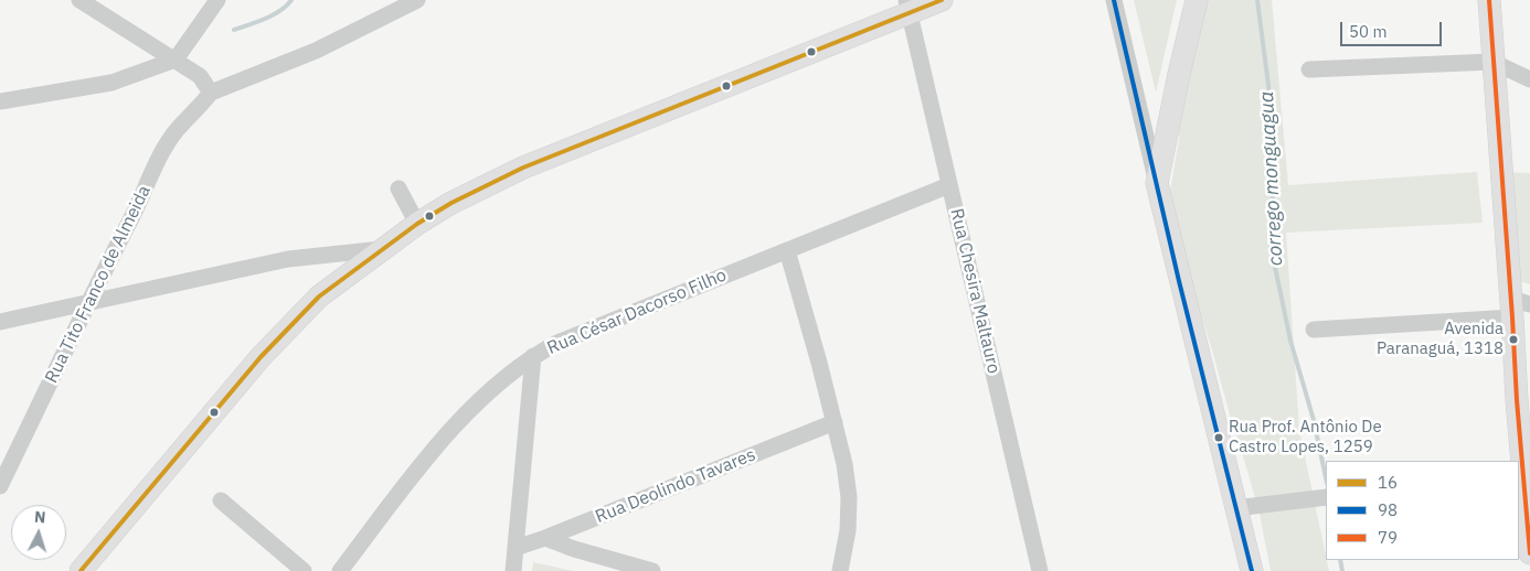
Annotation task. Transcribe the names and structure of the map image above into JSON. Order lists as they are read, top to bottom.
{
  "streets": {
    "street": [
      "Rua Tito Franco de Almeida",
      "Rua Chesira Maltauro",
      "Rua César Dacorso Filho",
      "Rua Deolindo Tavares"
    ]
  },
  "crossings": [
    ["Rua Chesira Maltauro", "Rua César Dacorso Filho"]
  ],
  "water": ["corrego monguagua"],
  "places": ["Avenida Paranaguá, 1318", "Rua Prof. Antônio De Castro Lopes, 1259"],
  "lines": ["transit line 16", "transit line 98", "transit line 79"],
  "legend": ["16", "98", "79"],
  "scale_bar": "50 m",
  "north": "top"
}
